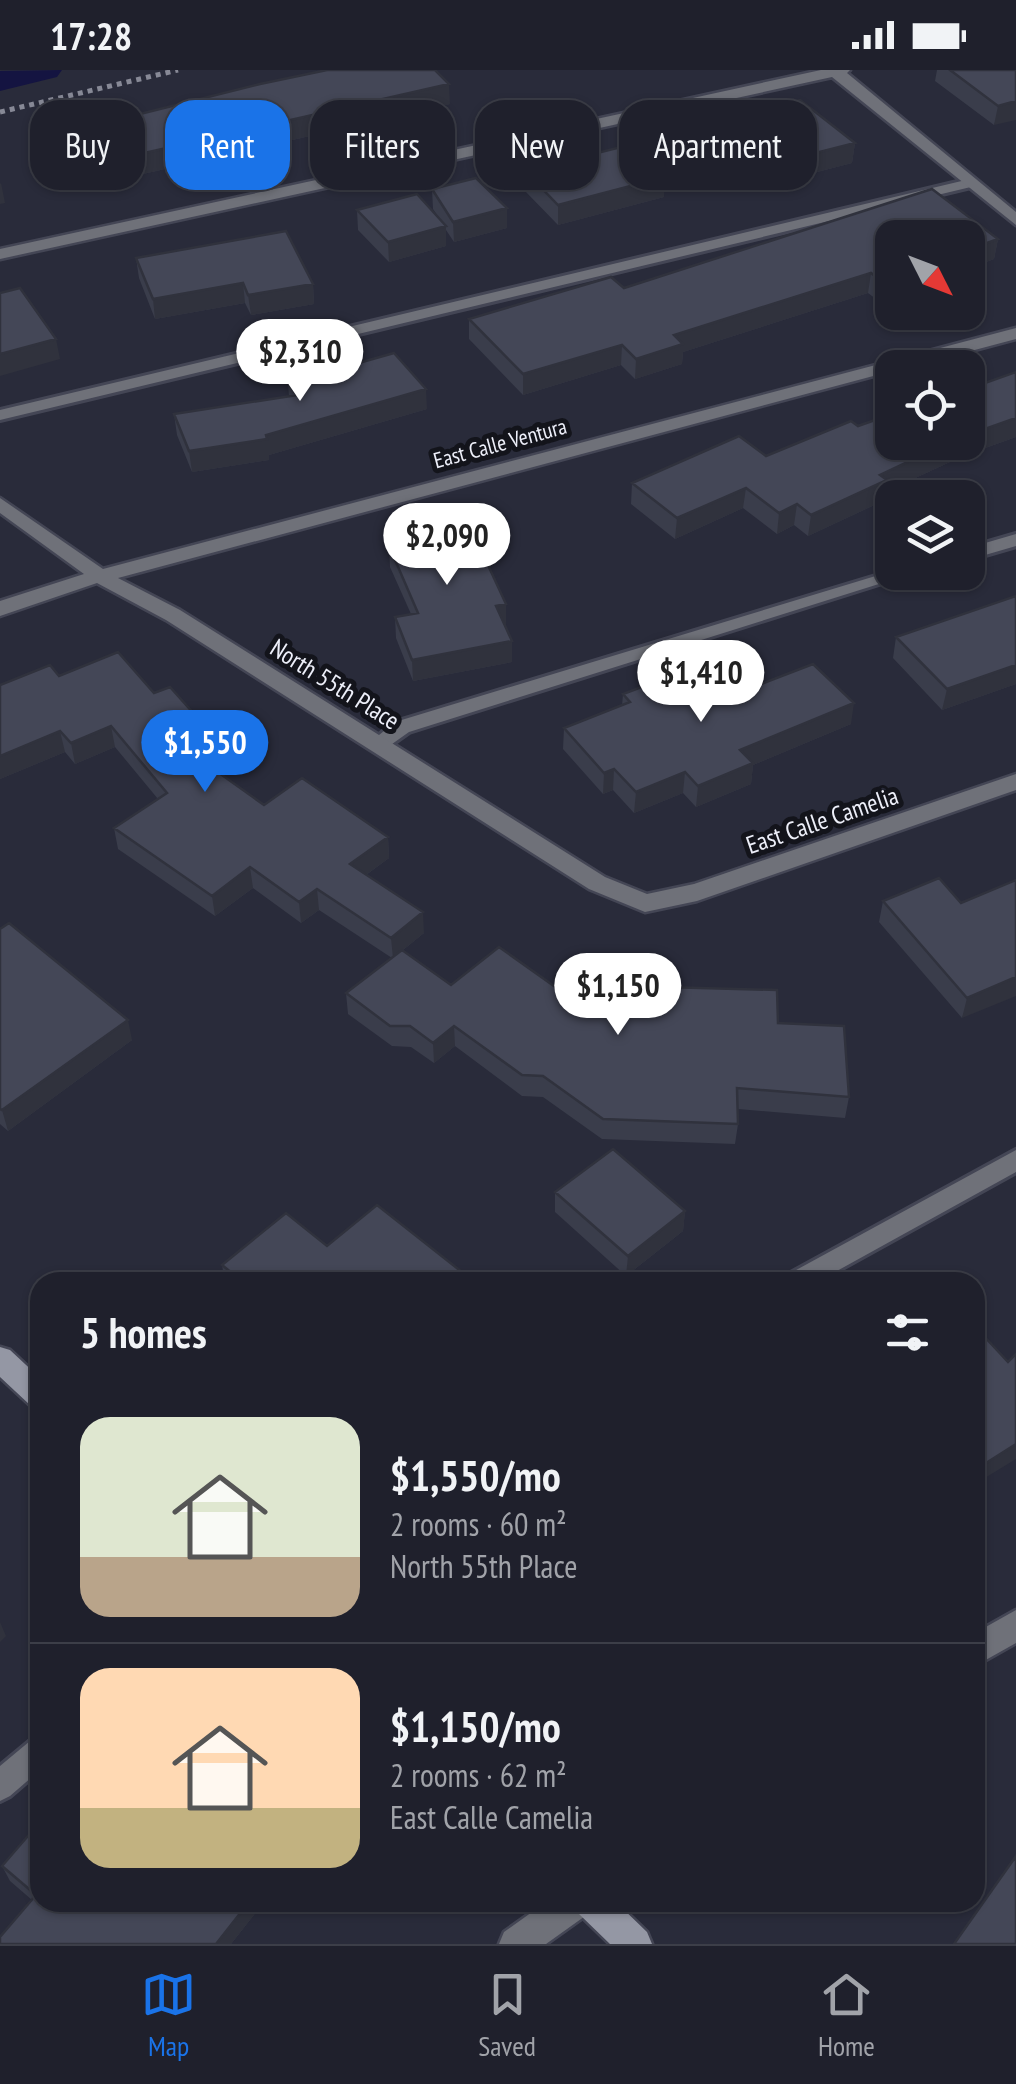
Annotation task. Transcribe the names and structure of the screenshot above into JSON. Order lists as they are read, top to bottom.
{
  "streets": {
    "street": ["East Calle Ventura", "North 55th Place", "East Calle Camelia"]
  },
  "crossings": [
    ["East Calle Ventura", "North 55th Place"],
    ["North 55th Place", "East Calle Camelia"]
  ],
  "north": "bottom right",
  "page": {
    "status": "17:28",
    "chip": [
      "Buy",
      "Rent",
      "Filters",
      "New",
      "Apartment"
    ],
    "price": [
      "$2,310",
      "$2,090",
      "$1,410",
      "$1,550",
      "$1,150"
    ],
    "heading": "5 homes",
    "list": [
      {
        "name": "$1,550/mo",
        "note": "2 rooms · 60 m² · North 55th Place"
      },
      {
        "name": "$1,150/mo",
        "note": "2 rooms · 62 m² · East Calle Camelia"
      }
    ],
    "tabs": ["Map", "Saved", "Home"]
  }
}
